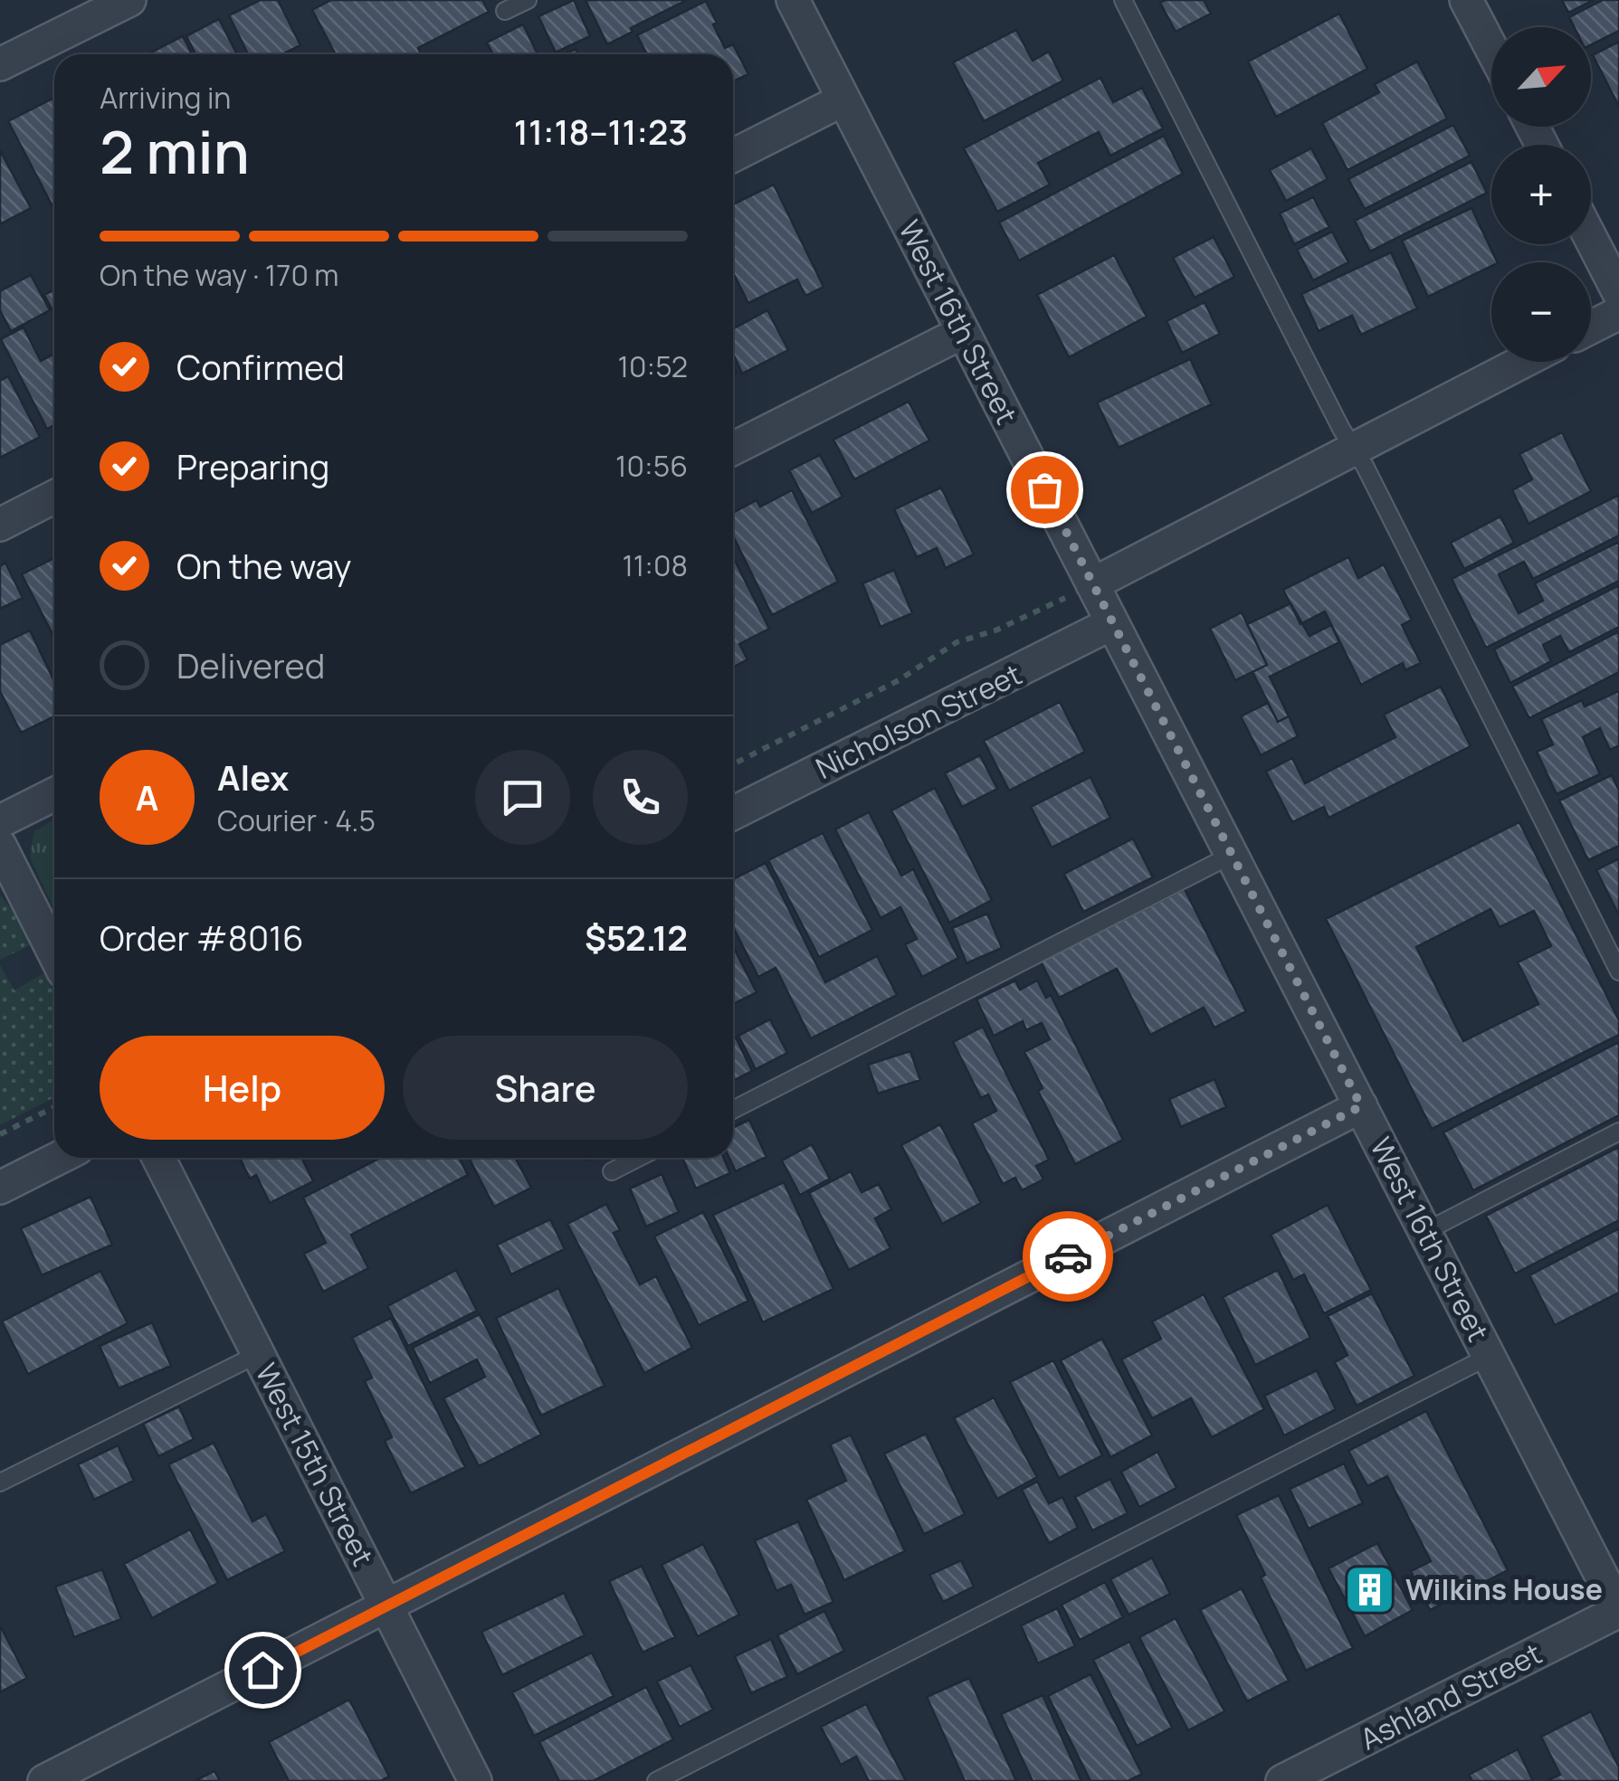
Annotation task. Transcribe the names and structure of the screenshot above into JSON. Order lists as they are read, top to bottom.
{
  "streets": {
    "street": [
      "West 16th Street",
      "Nicholson Street",
      "West 15th Street",
      "Ashland Street"
    ]
  },
  "crossings": [
    ["West 16th Street", "Nicholson Street"],
    ["West 16th Street", "Ashland Street"]
  ],
  "places": {
    "building": ["Wilkins House"]
  },
  "north": "top right",
  "page": {
    "map_buttons": ["+", "−"],
    "heading": ["2 min", "Arriving in", "11:18–11:23"],
    "panel": [
      "Alex",
      "Courier · 4.5",
      "Order #8016",
      "$52.12"
    ],
    "bar": "On the way · 170 m",
    "list": [
      ["Confirmed", "10:52"],
      ["Preparing", "10:56"],
      ["On the way", "11:08"],
      "Delivered"
    ],
    "round": "A",
    "buttons": ["Help", "Share"]
  }
}
